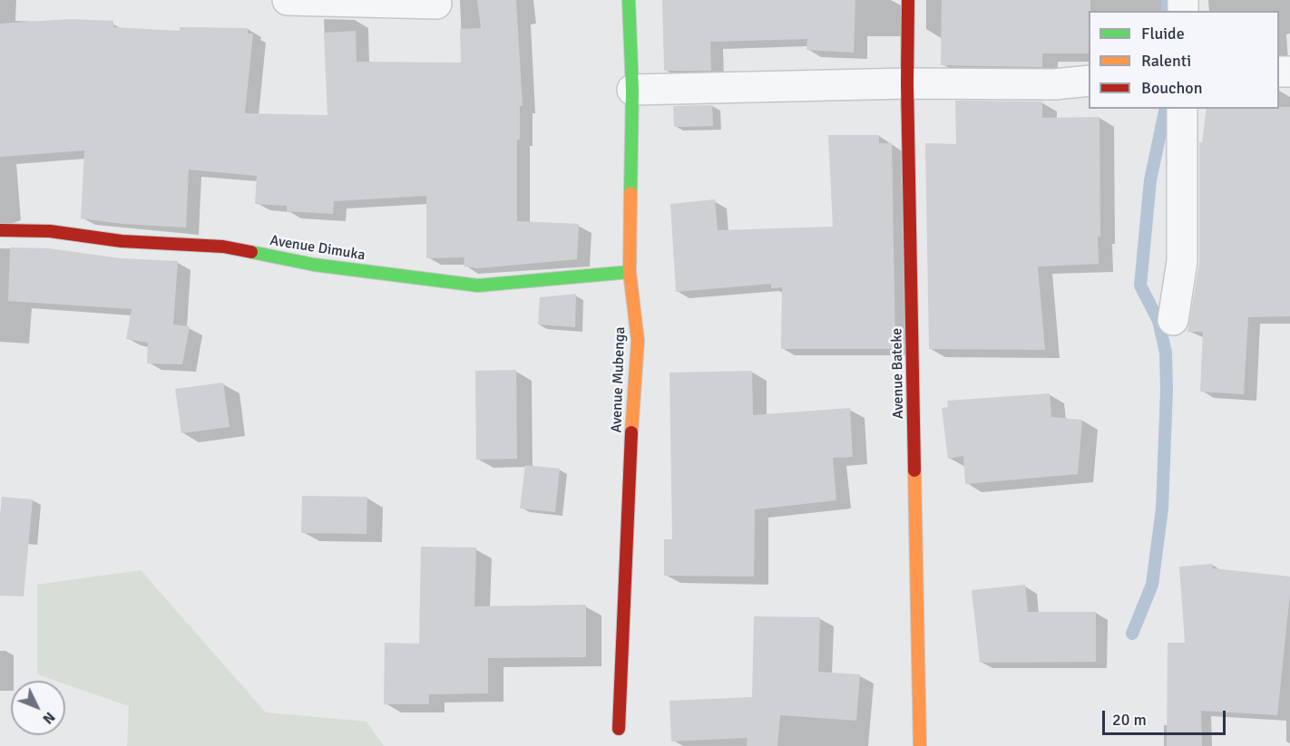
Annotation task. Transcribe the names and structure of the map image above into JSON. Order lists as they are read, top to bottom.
{
  "streets": {
    "street": ["Avenue Dimuka", "Avenue Bateke", "Avenue Mubenga"]
  },
  "crossings": [
    ["Avenue Dimuka", "Avenue Mubenga"]
  ],
  "legend": ["Fluide", "Ralenti", "Bouchon"],
  "scale_bar": "20 m",
  "north": "bottom right"
}
